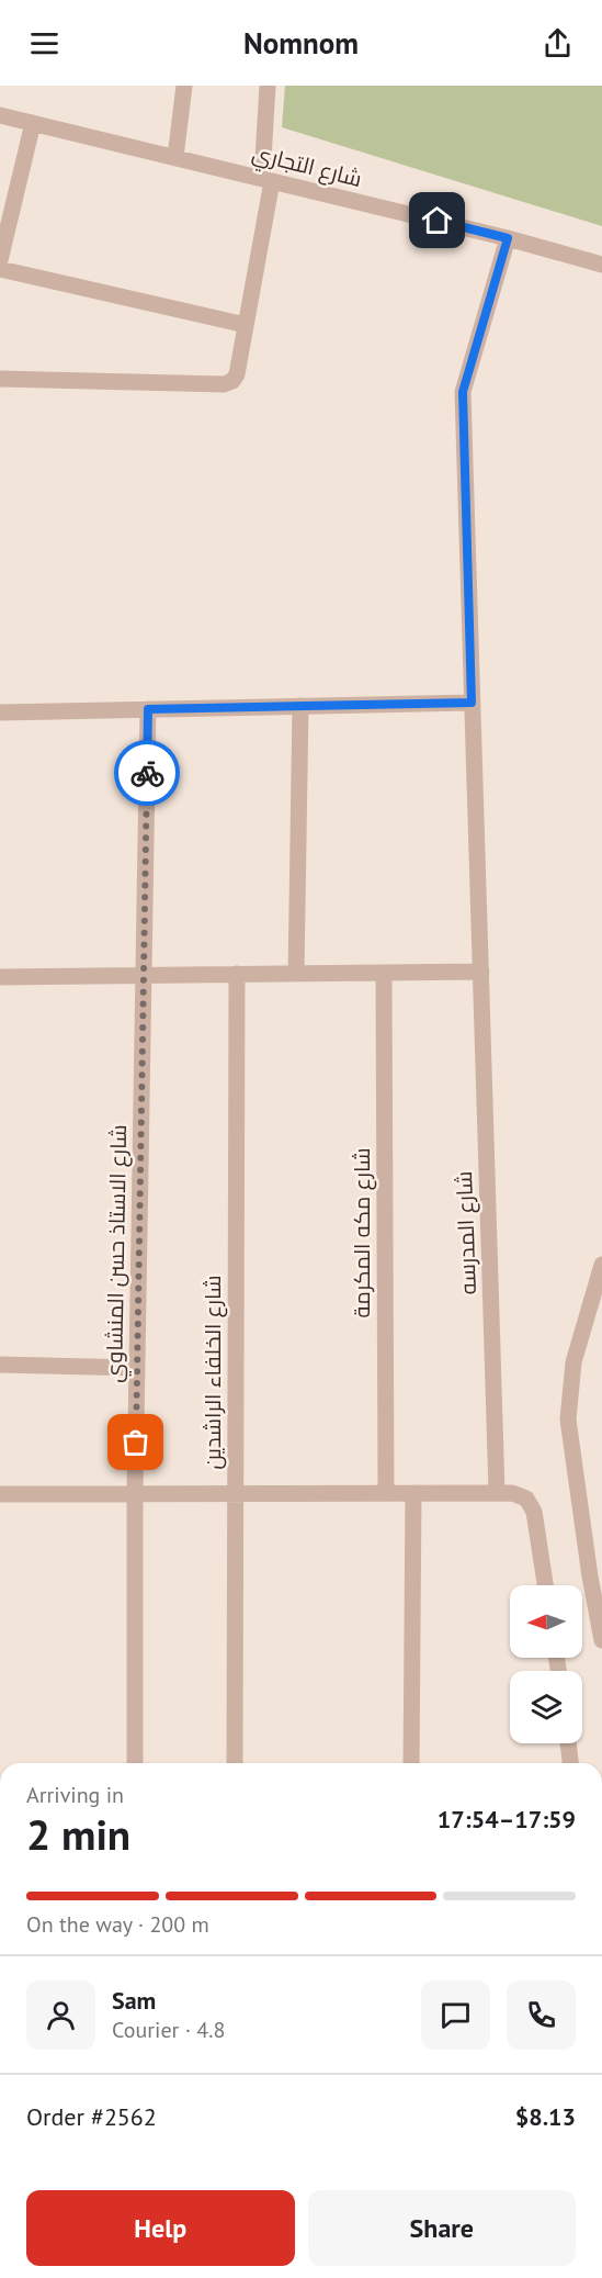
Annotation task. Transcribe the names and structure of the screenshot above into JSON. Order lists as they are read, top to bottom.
{
  "streets": {
    "street": [
      "شارع التجاري",
      "شارع مكه المكرمة",
      "شارع المدرسه",
      "شارع الاستاذ حسن المنشاوي",
      "شارع الخلفاء الراشدين"
    ]
  },
  "crossings": [
    ["شارع التجاري", "شارع المدرسه"]
  ],
  "north": "left",
  "page": {
    "header": "Nomnom",
    "heading": ["2 min", "Arriving in", "17:54–17:59"],
    "panel": [
      "Sam",
      "Courier · 4.8",
      "Order #2562",
      "$8.13"
    ],
    "bar": "On the way · 200 m",
    "buttons": ["Help", "Share"]
  }
}
